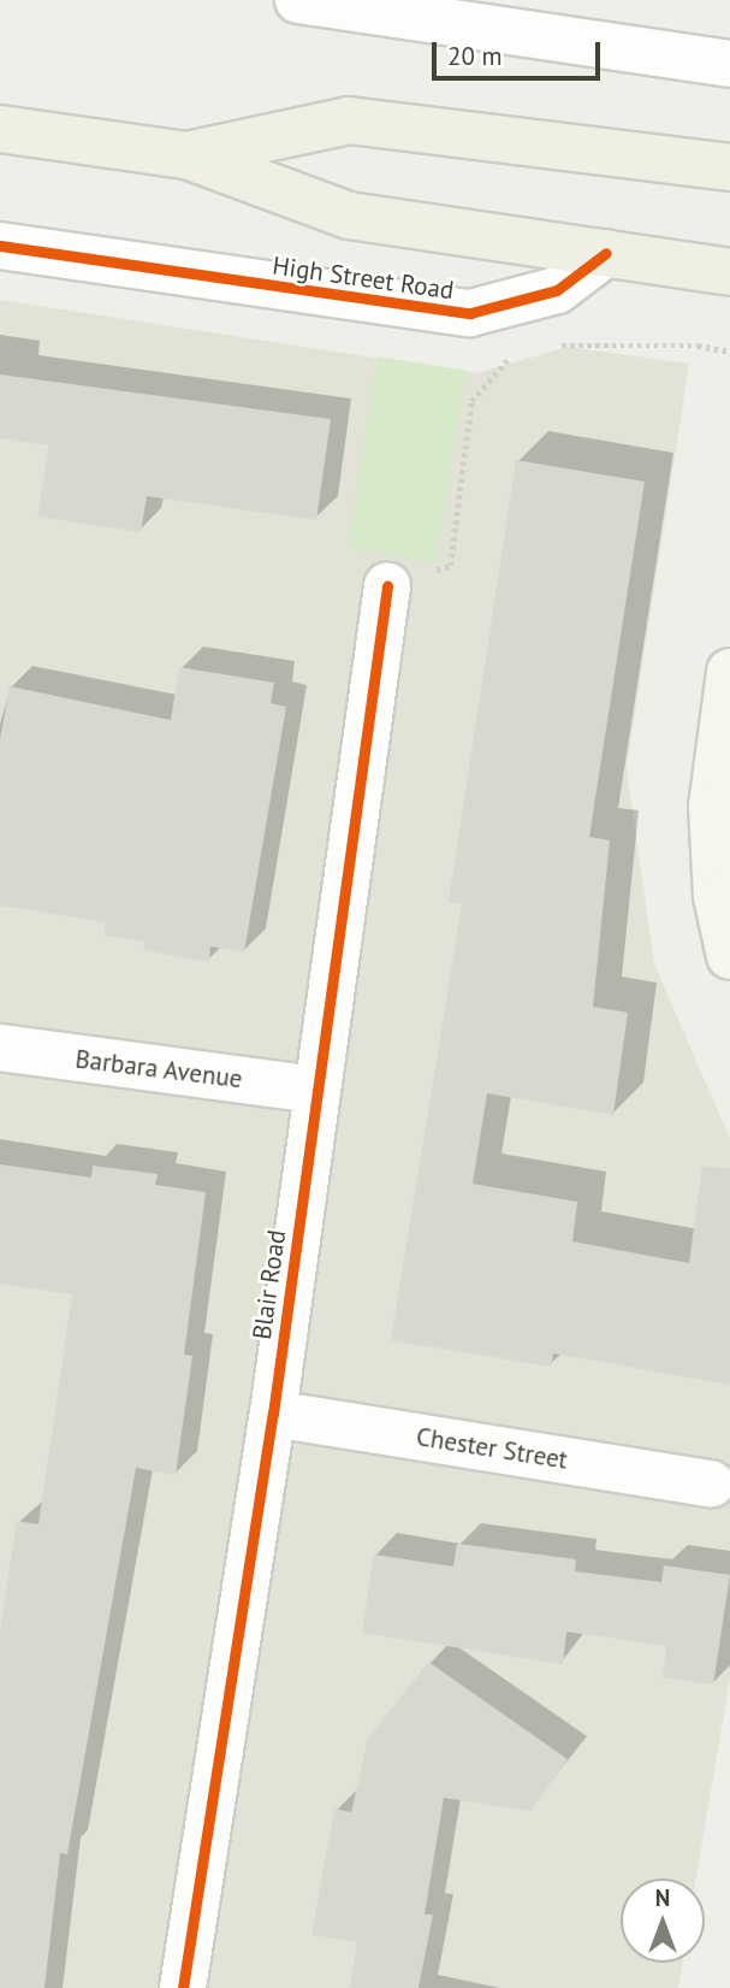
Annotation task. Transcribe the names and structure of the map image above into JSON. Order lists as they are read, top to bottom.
{
  "streets": {
    "street": [
      "High Street Road",
      "Barbara Avenue",
      "Blair Road",
      "Chester Street"
    ]
  },
  "crossings": [
    ["Barbara Avenue", "Blair Road"],
    ["Blair Road", "Chester Street"]
  ],
  "scale_bar": "20 m",
  "north": "top"
}
